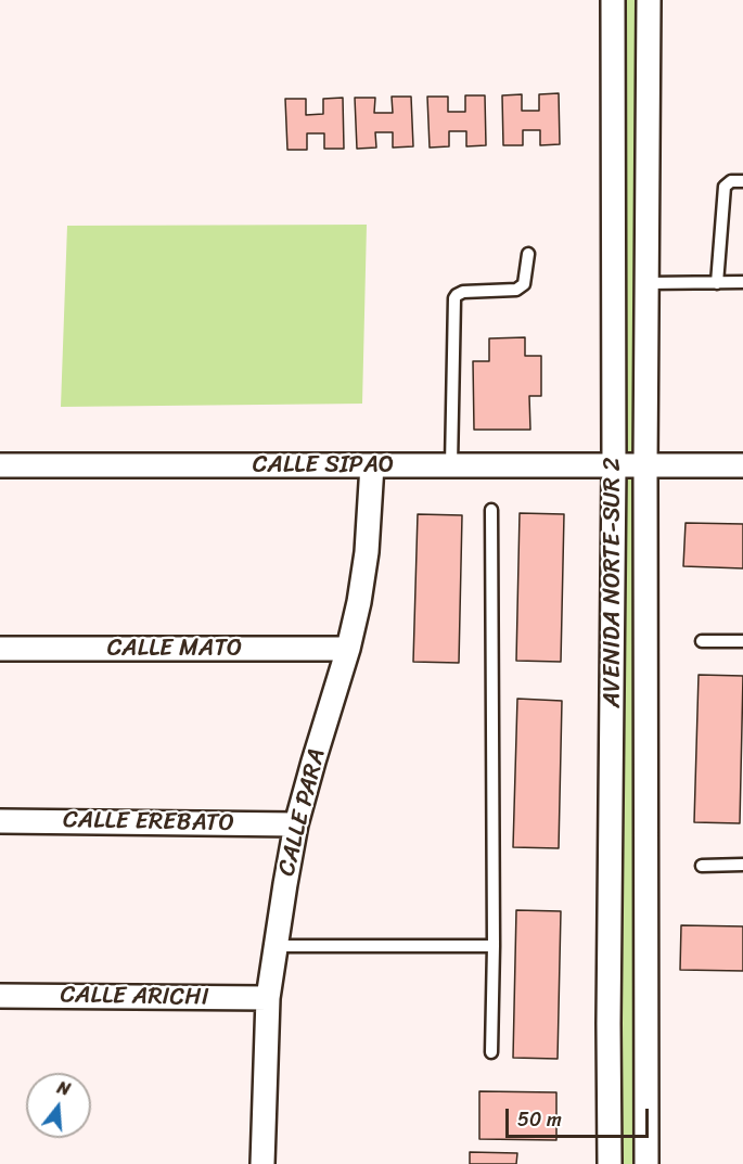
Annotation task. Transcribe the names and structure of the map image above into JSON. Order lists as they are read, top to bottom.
{
  "streets": {
    "street": [
      "CALLE SIPAO",
      "AVENIDA NORTE-SUR 2",
      "CALLE MATO",
      "CALLE PARA",
      "CALLE EREBATO",
      "CALLE ARICHI"
    ]
  },
  "crossings": [
    ["CALLE SIPAO", "AVENIDA NORTE-SUR 2"],
    ["CALLE SIPAO", "CALLE PARA"],
    ["CALLE MATO", "CALLE PARA"],
    ["CALLE PARA", "CALLE EREBATO"],
    ["CALLE PARA", "CALLE ARICHI"]
  ],
  "scale_bar": "50 m",
  "north": "top"
}
